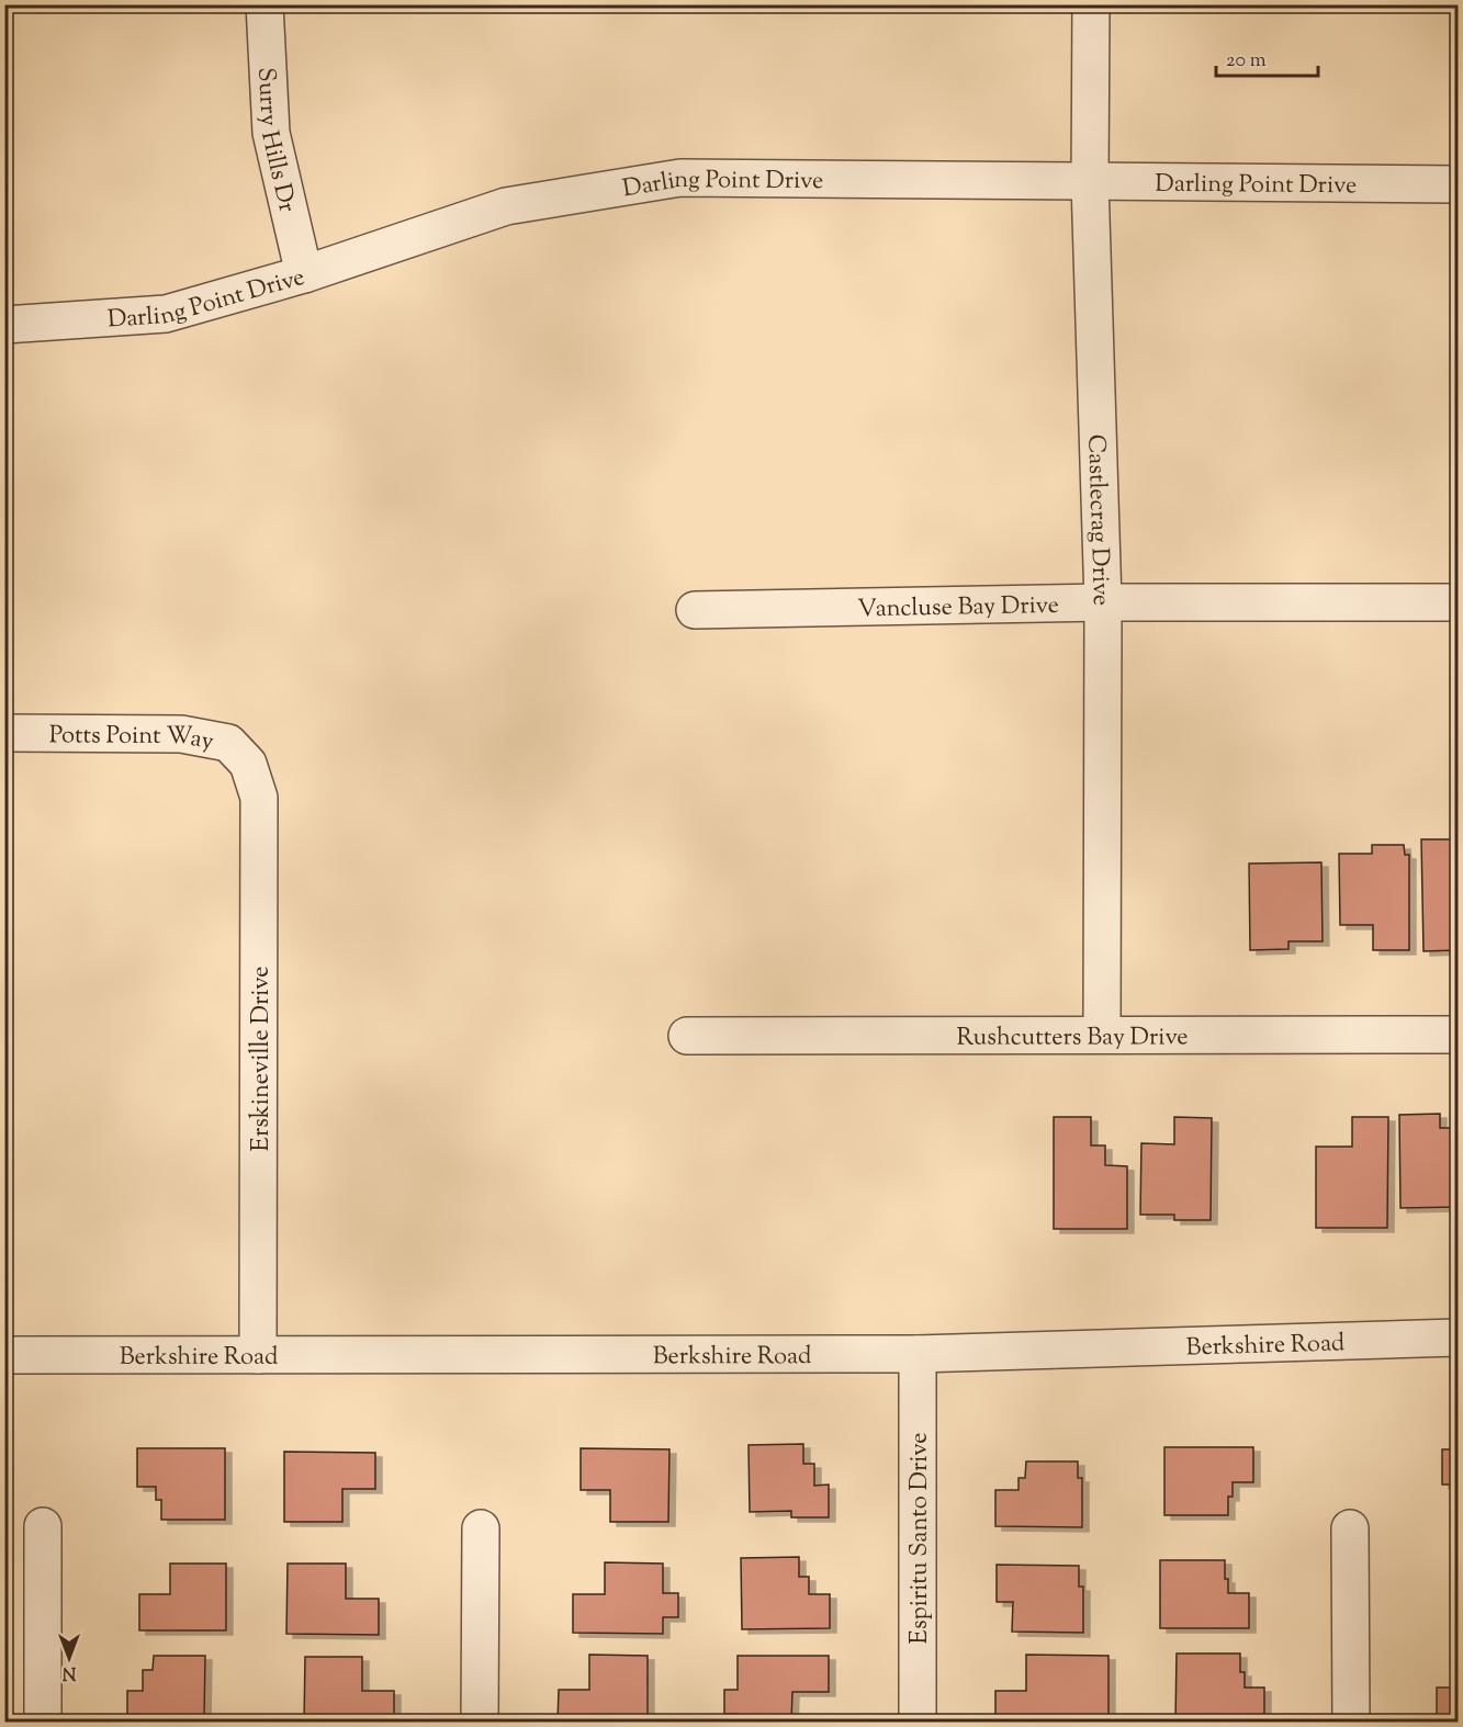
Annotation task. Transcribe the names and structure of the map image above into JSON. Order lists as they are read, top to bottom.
{
  "streets": {
    "street": [
      "Surry Hills Dr",
      "Darling Point Drive",
      "Castlecrag Drive",
      "Vancluse Bay Drive",
      "Potts Point Way",
      "Rushcutters Bay Drive",
      "Erskineville Drive",
      "Berkshire Road",
      "Espiritu Santo Drive"
    ]
  },
  "crossings": [
    ["Surry Hills Dr", "Darling Point Drive"],
    ["Darling Point Drive", "Castlecrag Drive"],
    ["Castlecrag Drive", "Vancluse Bay Drive"],
    ["Castlecrag Drive", "Rushcutters Bay Drive"],
    ["Potts Point Way", "Erskineville Drive"],
    ["Erskineville Drive", "Berkshire Road"],
    ["Berkshire Road", "Espiritu Santo Drive"]
  ],
  "scale_bar": "20 m",
  "north": "bottom"
}
